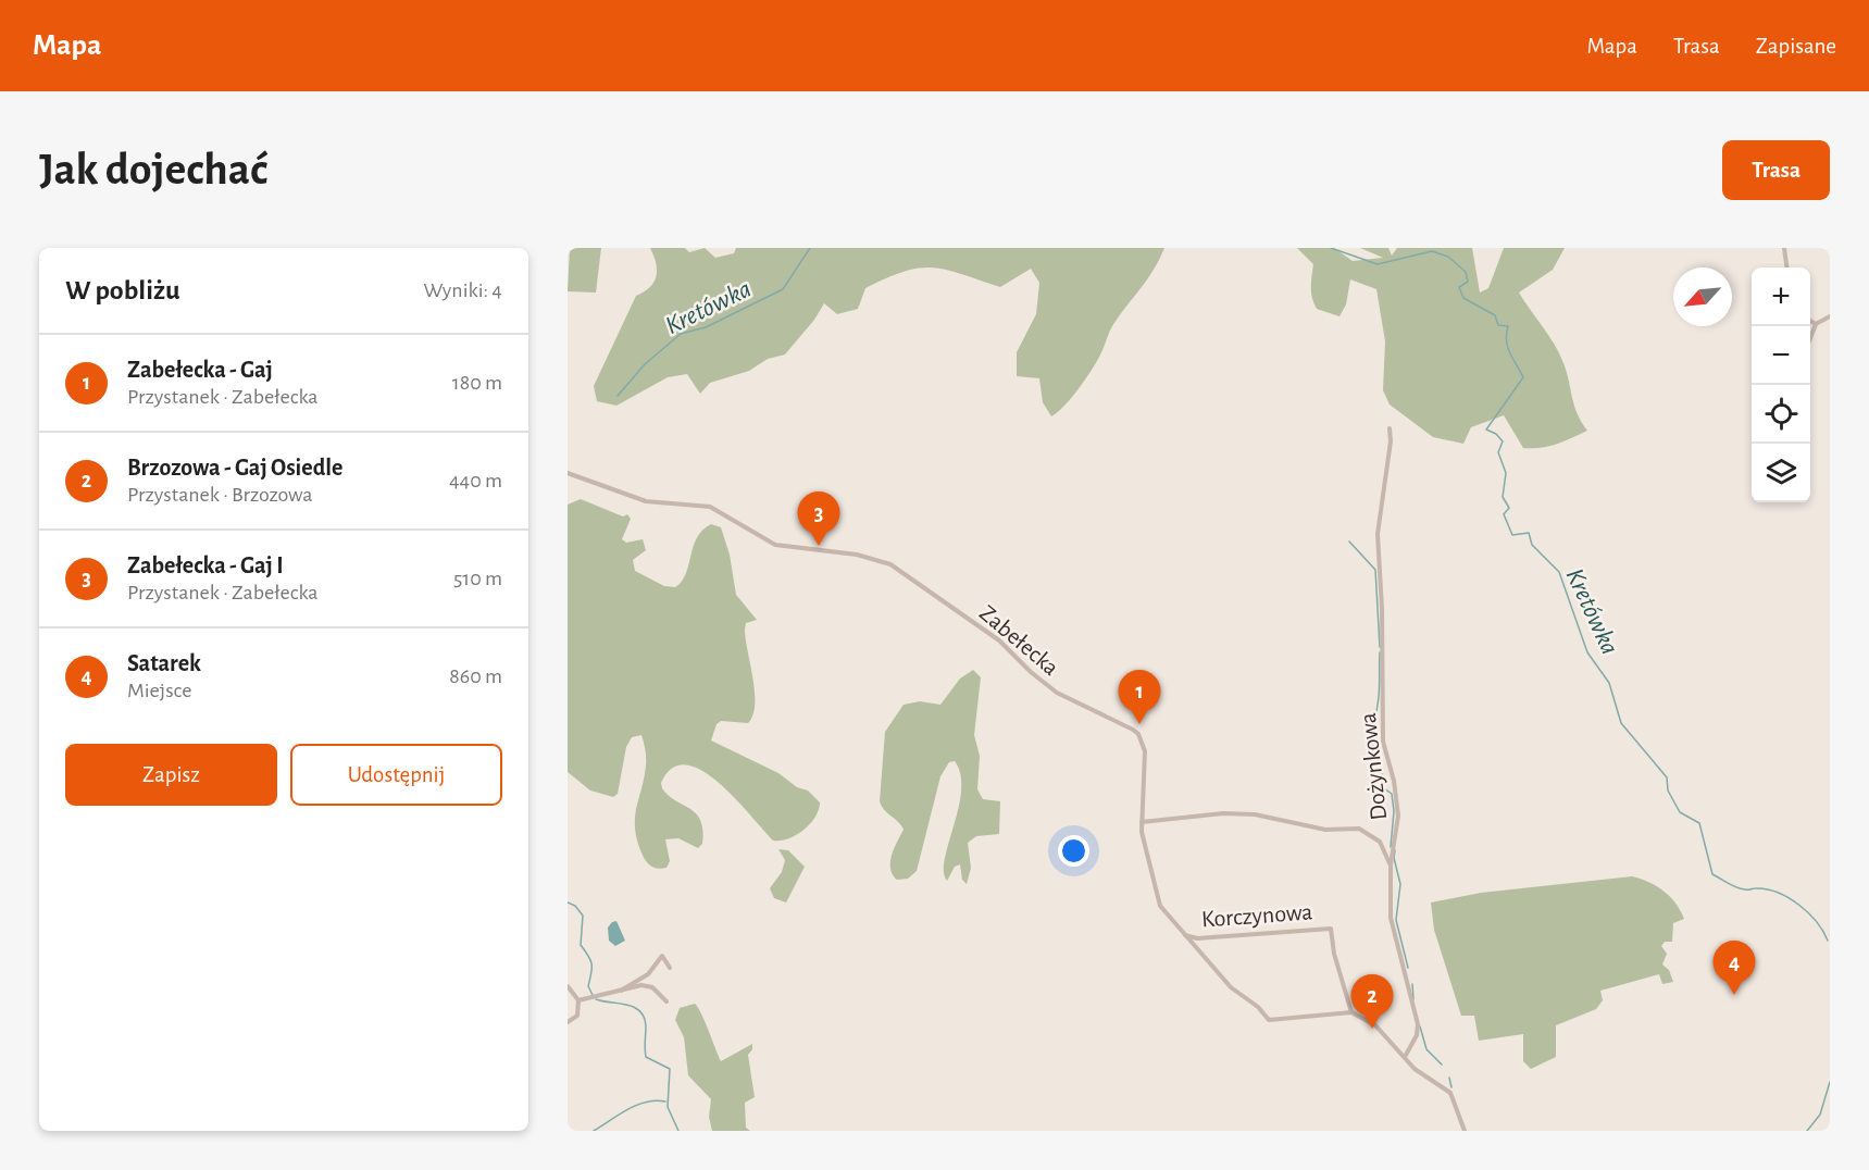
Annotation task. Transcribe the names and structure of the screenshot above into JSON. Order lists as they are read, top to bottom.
{
  "streets": {
    "street": ["Zabełecka", "Dożynkowa", "Korczynowa"]
  },
  "crossings": [
    ["Zabełecka", "Korczynowa"]
  ],
  "water": ["Kretówka"],
  "north": "bottom left",
  "page": {
    "header": "Mapa",
    "nav": ["Mapa", "Trasa", "Zapisane"],
    "buttons": [
      "Trasa",
      ["Zapisz", "Udostępnij"]
    ],
    "title": "Jak dojechać",
    "heading": ["W pobliżu", "Wyniki: 4"],
    "map_buttons": ["+", "−"],
    "list": [
      {
        "mark": "1",
        "name": "Zabełecka - Gaj",
        "note": "Przystanek · Zabełecka",
        "value": "180 m"
      },
      {
        "mark": "2",
        "name": "Brzozowa - Gaj Osiedle",
        "note": "Przystanek · Brzozowa",
        "value": "440 m"
      },
      {
        "mark": "3",
        "name": "Zabełecka - Gaj I",
        "note": "Przystanek · Zabełecka",
        "value": "510 m"
      },
      {
        "mark": "4",
        "name": "Satarek",
        "note": "Miejsce",
        "value": "860 m"
      }
    ],
    "pins": [
      "3",
      "1",
      "4",
      "2"
    ]
  }
}
